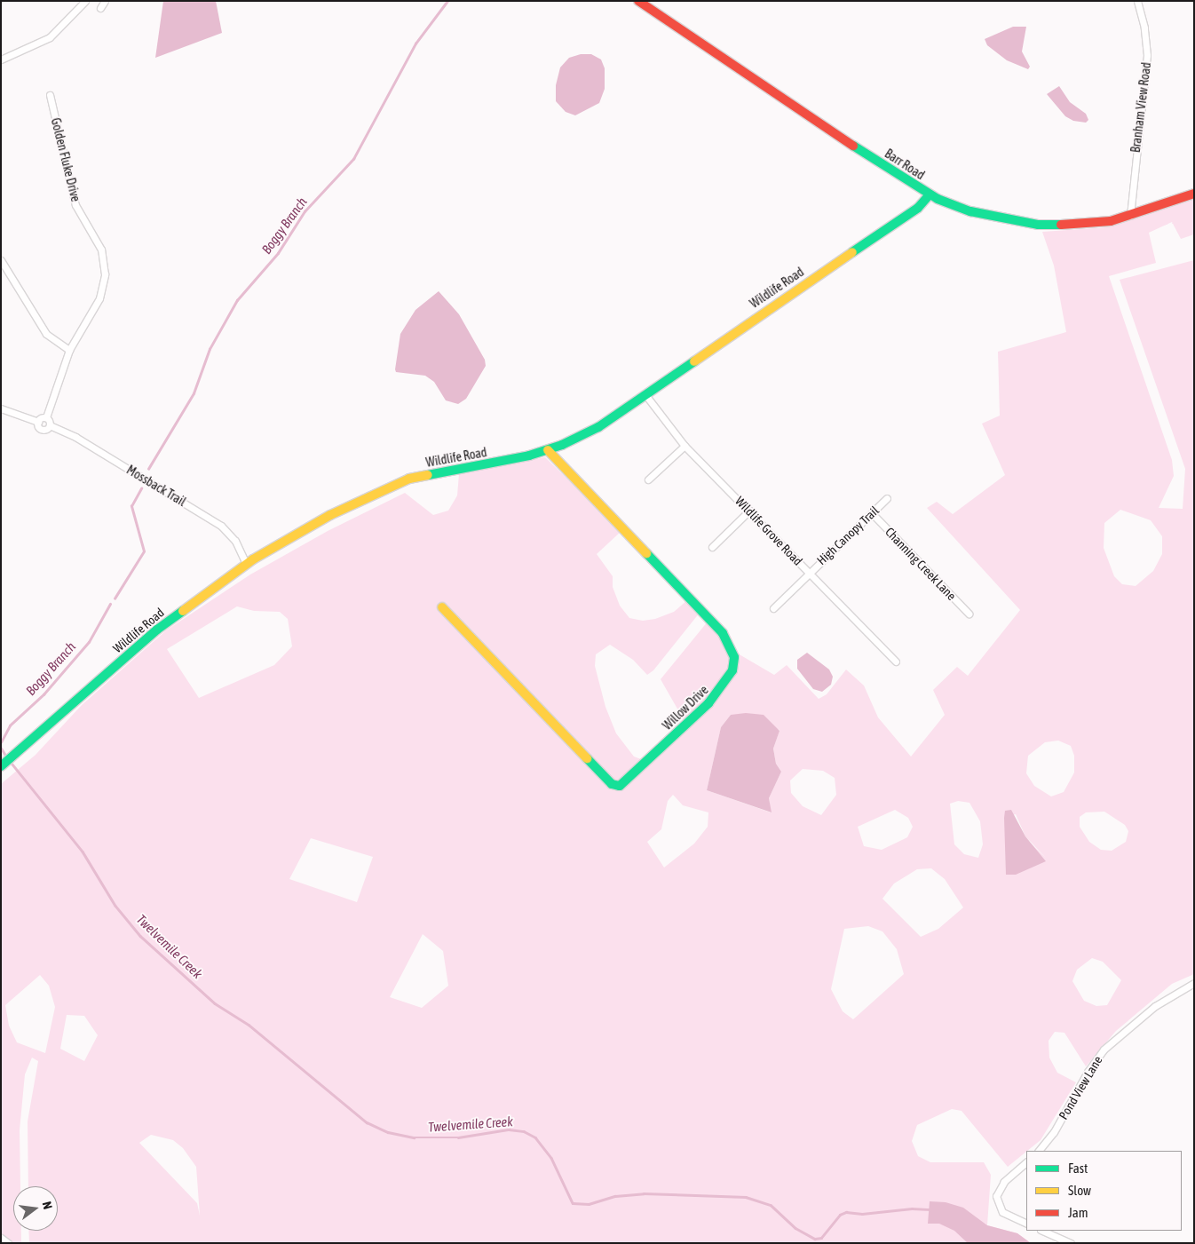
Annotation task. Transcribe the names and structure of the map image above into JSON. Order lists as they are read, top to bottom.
{
  "streets": {
    "street": [
      "Branham View Road",
      "Golden Fluke Drive",
      "Barr Road",
      "Wildlife Road",
      "Mossback Trail",
      "Wildlife Grove Road",
      "High Canopy Trail",
      "Channing Creek Lane",
      "Willow Drive",
      "Pond View Lane"
    ]
  },
  "crossings": [
    ["Branham View Road", "Barr Road"],
    ["Barr Road", "Wildlife Road"],
    ["Wildlife Road", "Mossback Trail"],
    ["Wildlife Road", "Wildlife Grove Road"],
    ["Wildlife Road", "Willow Drive"],
    ["Wildlife Grove Road", "High Canopy Trail"],
    ["High Canopy Trail", "Channing Creek Lane"]
  ],
  "water": ["Boggy Branch", "Twelvemile Creek"],
  "legend": ["Fast", "Slow", "Jam"],
  "north": "right"
}
